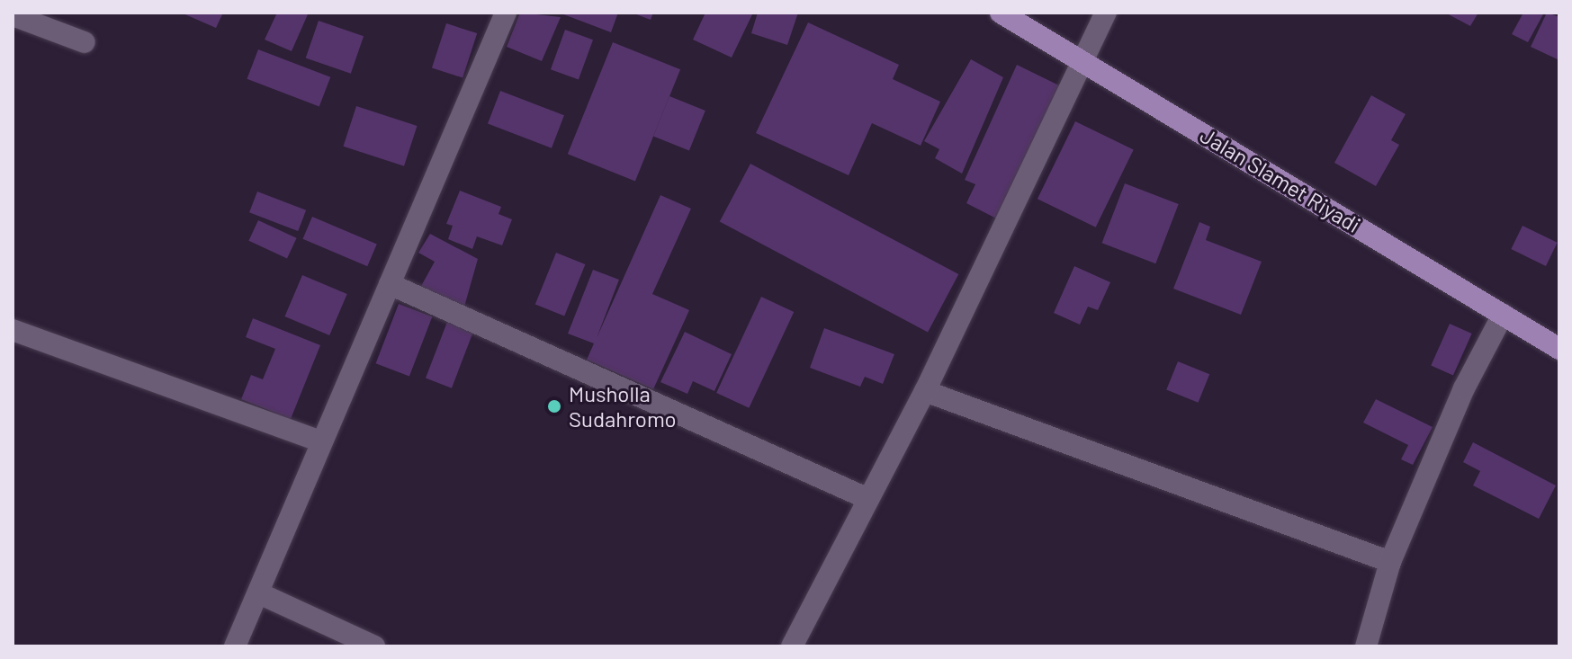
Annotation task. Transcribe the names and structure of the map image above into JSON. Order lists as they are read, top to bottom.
{
  "streets": {
    "main road": ["Jalan Slamet Riyadi"]
  },
  "places": ["Musholla Sudahromo"]
}
